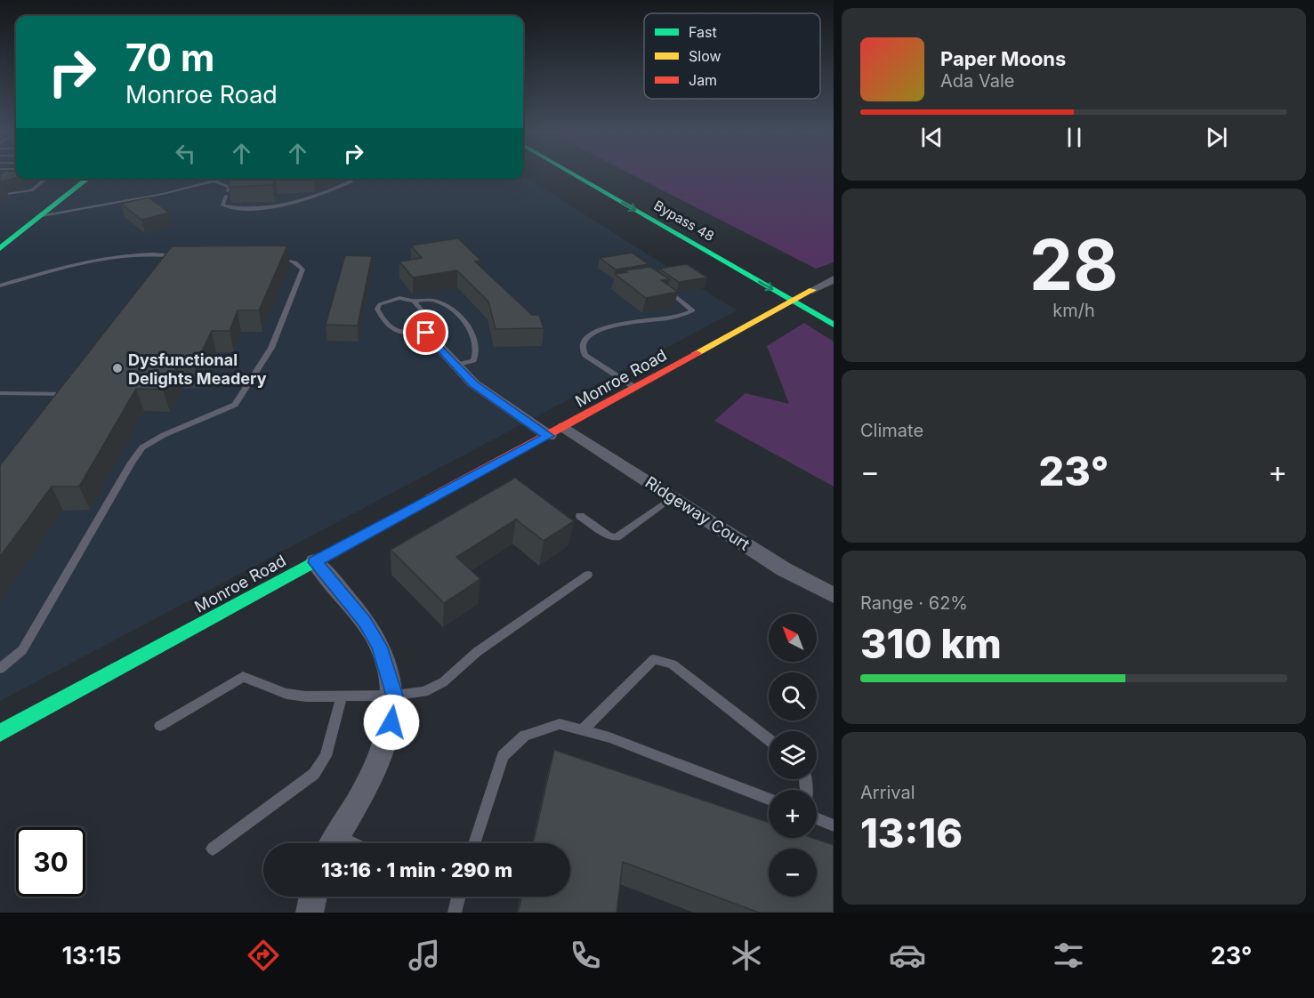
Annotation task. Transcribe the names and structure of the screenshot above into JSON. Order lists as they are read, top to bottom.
{
  "streets": {
    "main road": ["Bypass 48", "Monroe Road"],
    "street": ["Ridgeway Court"]
  },
  "crossings": [
    ["Bypass 48", "Monroe Road"],
    ["Monroe Road", "Ridgeway Court"]
  ],
  "one_way": ["Bypass 48"],
  "places": ["Dysfunctional Delights Meadery"],
  "legend": ["Fast", "Slow", "Jam"],
  "north": "top left",
  "page": {
    "turn": ["70 m", "Monroe Road"],
    "song": ["Paper Moons", "Ada Vale"],
    "tile": [
      ["28", "km/h"],
      "Climate",
      ["Range · 62%", "310 km"],
      ["Arrival", "13:16"]
    ],
    "heat": ["−", "23°", "+"],
    "map_buttons": ["+", "−"],
    "limit": "30",
    "trip": "13:16 · 1 min · 290 m",
    "tabs": ["13:15", "23°"]
  }
}
